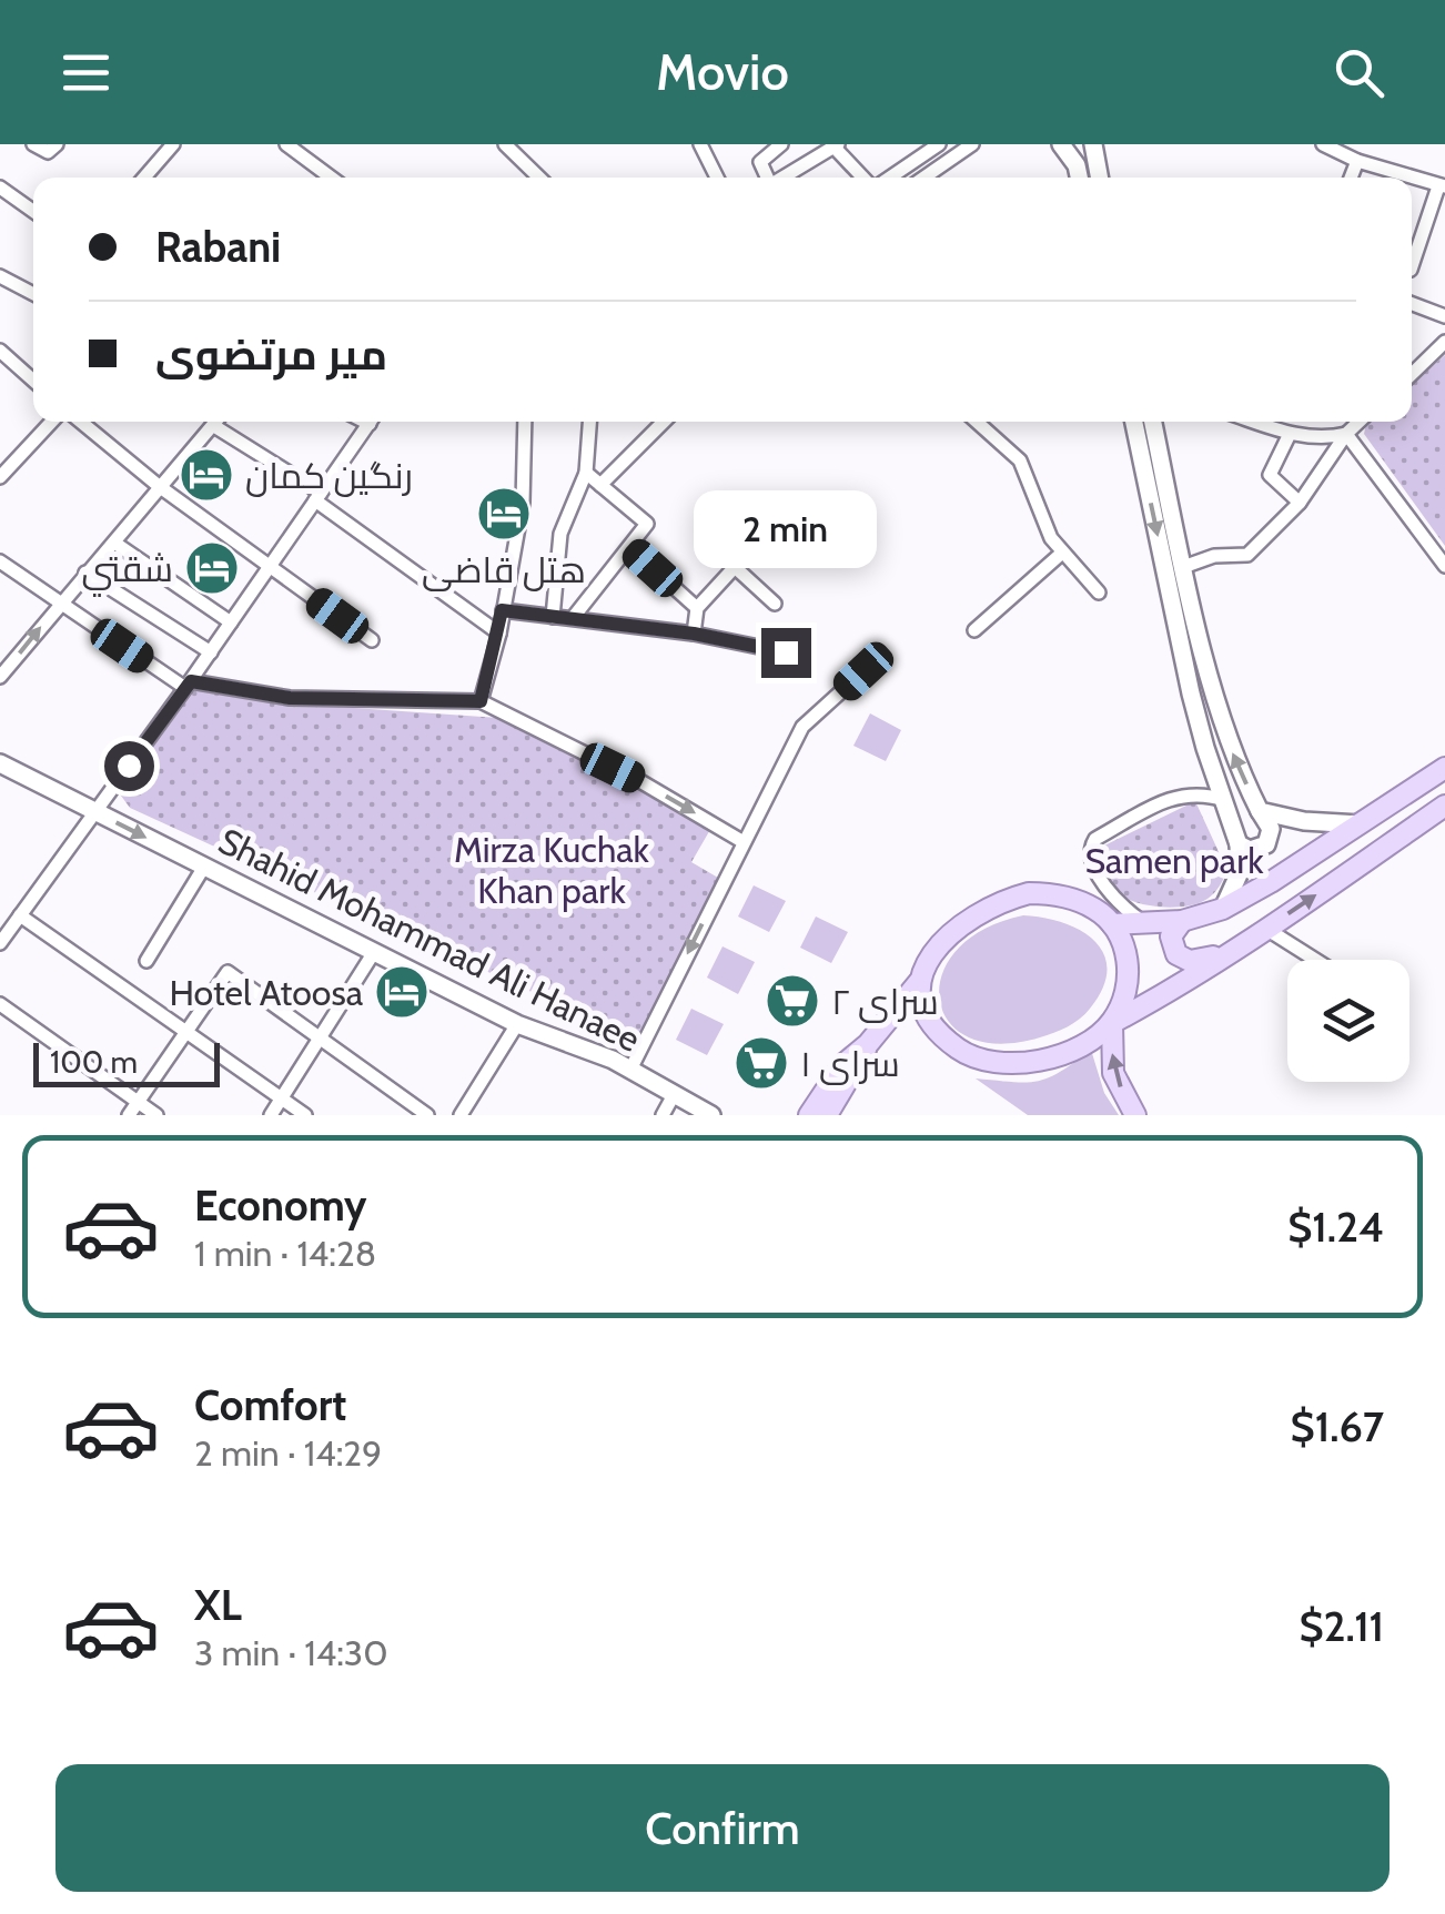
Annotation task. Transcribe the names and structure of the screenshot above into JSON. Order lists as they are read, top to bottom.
{
  "streets": {
    "street": ["Shahid Mohammad Ali Hanaee"]
  },
  "parks": ["Mirza Kuchak Khan park", "Samen park"],
  "places": {
    "hotel": [
      "رنگین کمان",
      "هتل قاضی",
      "شقتي",
      "Hotel Atoosa"
    ],
    "supermarket": ["سرای ۲", "سرای ۱"]
  },
  "scale_bar": "100 m",
  "page": {
    "header": "Movio",
    "banner": ["Rabani", "میر مرتضوی"],
    "bubble": "2 min",
    "scale": "100 m",
    "list": [
      {
        "name": "Economy",
        "note": "1 min · 14:28",
        "value": "$1.24"
      },
      {
        "name": "Comfort",
        "note": "2 min · 14:29",
        "value": "$1.67"
      },
      {
        "name": "XL",
        "note": "3 min · 14:30",
        "value": "$2.11"
      }
    ],
    "buttons": "Confirm"
  }
}
